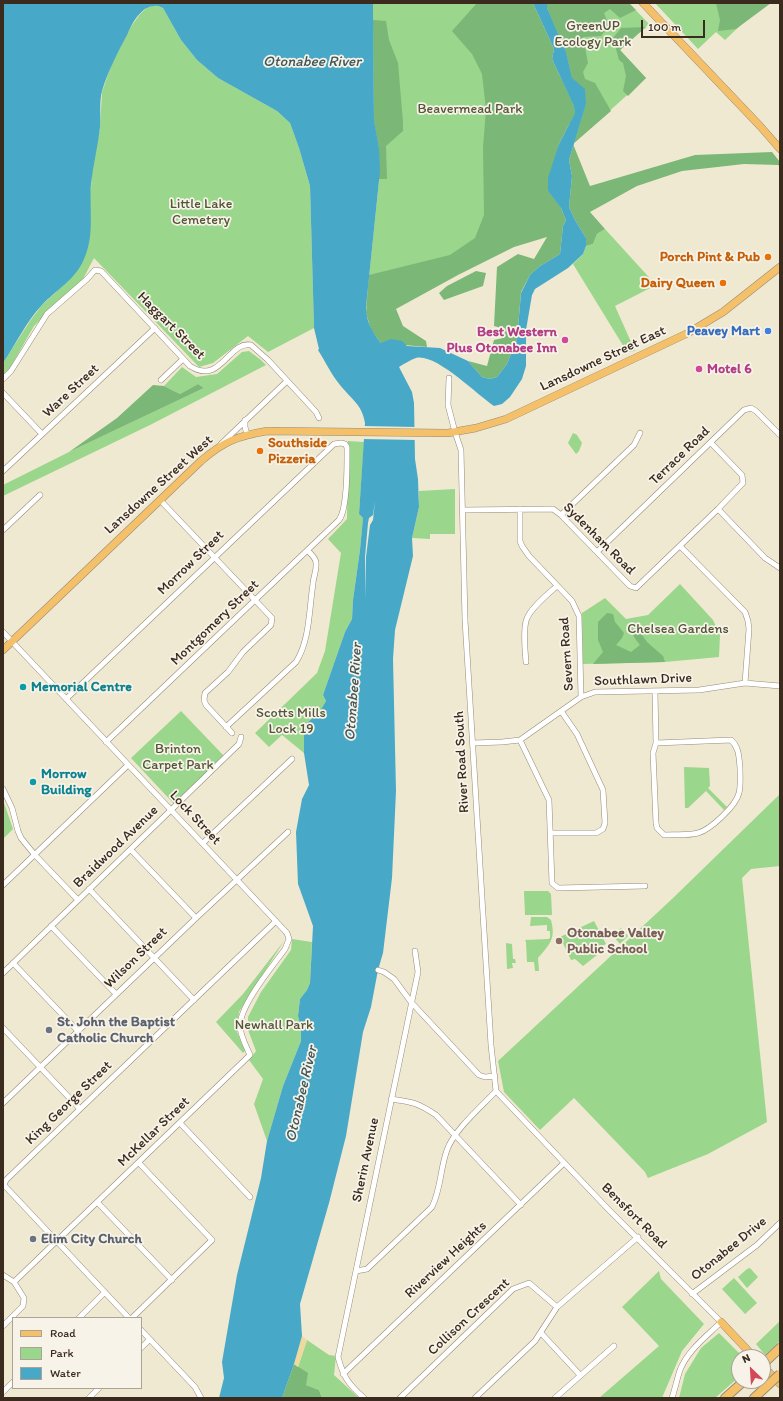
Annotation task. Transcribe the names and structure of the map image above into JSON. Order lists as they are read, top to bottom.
{
  "streets": {
    "main road": ["Lansdowne Street East", "Lansdowne Street West", "Bensfort Road"],
    "street": [
      "Haggart Street",
      "Ware Street",
      "Terrace Road",
      "Sydenham Road",
      "Morrow Street",
      "Montgomery Street",
      "Severn Road",
      "Southlawn Drive",
      "River Road South",
      "Lock Street",
      "Braidwood Avenue",
      "Wilson Street",
      "King George Street",
      "McKellar Street",
      "Sherin Avenue",
      "Otonabee Drive",
      "Riverview Heights",
      "Collison Crescent"
    ]
  },
  "crossings": [
    ["Haggart Street", "Ware Street"],
    ["Lansdowne Street East", "Lansdowne Street West"],
    ["Lansdowne Street East", "River Road South"],
    ["Terrace Road", "Sydenham Road"],
    ["Lansdowne Street West", "Lock Street"],
    ["Sydenham Road", "Severn Road"],
    ["Sydenham Road", "River Road South"],
    ["Morrow Street", "Montgomery Street"],
    ["Morrow Street", "Lock Street"],
    ["Montgomery Street", "Lock Street"],
    ["Severn Road", "Southlawn Drive"],
    ["Southlawn Drive", "River Road South"],
    ["River Road South", "Bensfort Road"],
    ["Lock Street", "Braidwood Avenue"],
    ["Lock Street", "Wilson Street"],
    ["Lock Street", "King George Street"],
    ["Lock Street", "McKellar Street"],
    ["Sherin Avenue", "Riverview Heights"],
    ["Bensfort Road", "Otonabee Drive"],
    ["Bensfort Road", "Riverview Heights"]
  ],
  "water": ["Otonabee River"],
  "parks": [
    "GreenUP Ecology Park",
    "Beavermead Park",
    "Little Lake Cemetery",
    "Chelsea Gardens",
    "Scotts Mills Lock 19",
    "Brinton Carpet Park",
    "Newhall Park"
  ],
  "places": [
    "Porch Pint & Pub",
    "Dairy Queen",
    "Peavey Mart",
    "Best Western Plus Otonabee Inn",
    "Motel 6",
    "Southside Pizzeria",
    "Memorial Centre",
    "Morrow Building",
    "Otonabee Valley Public School",
    "St. John the Baptist Catholic Church",
    "Elim City Church"
  ],
  "legend": ["Road", "Park", "Water"],
  "scale_bar": "100 m",
  "north": "top left"
}
